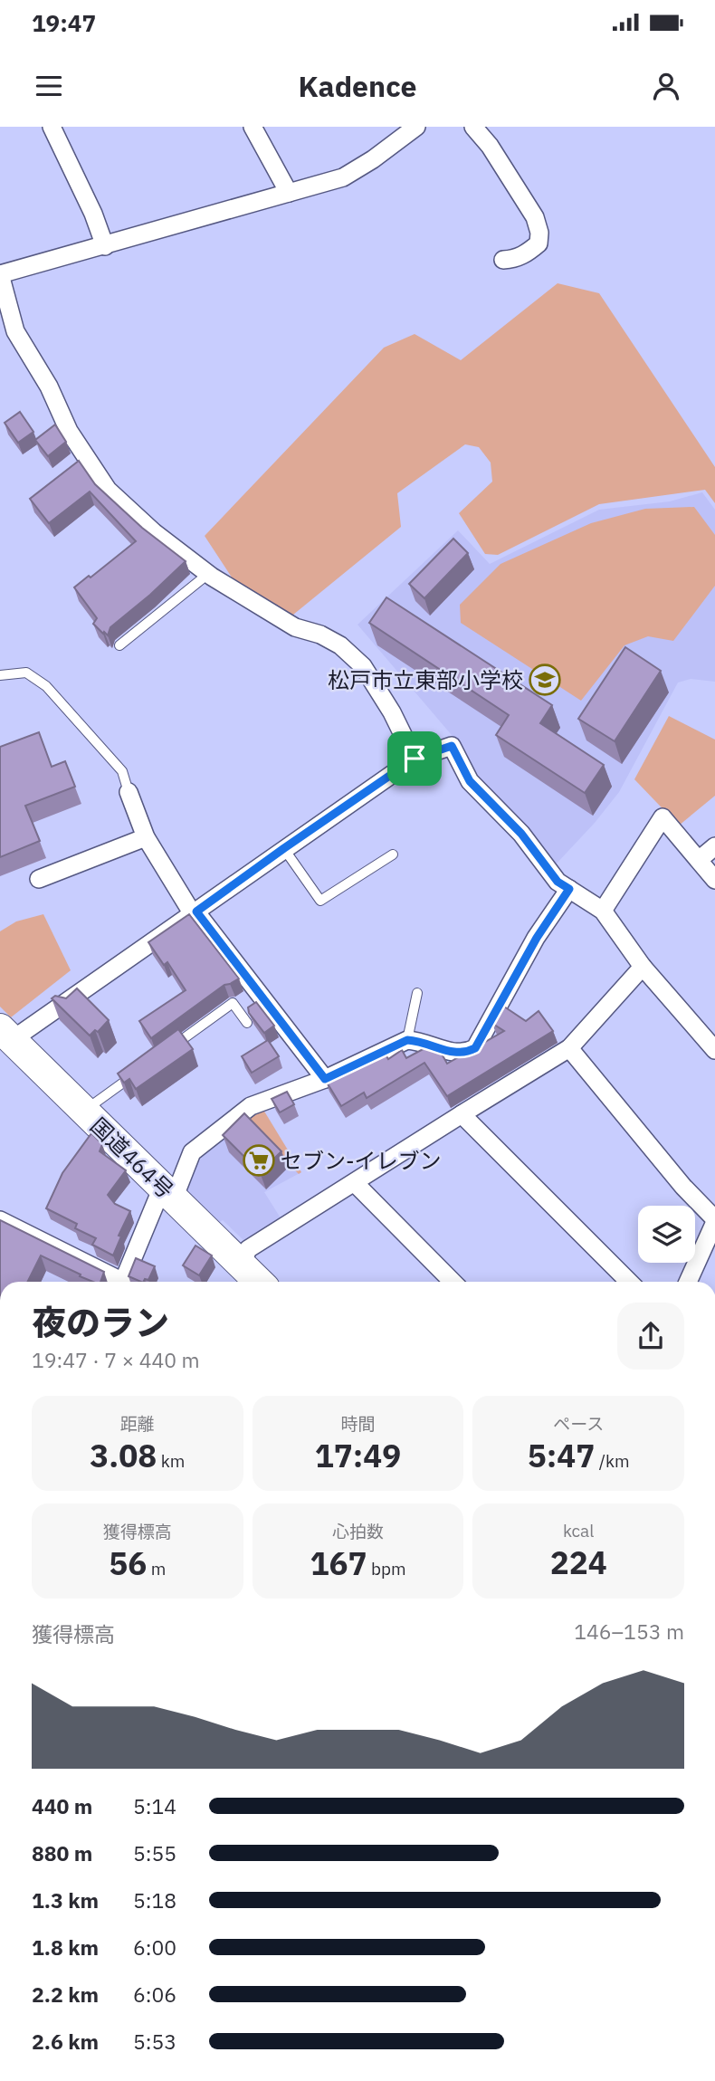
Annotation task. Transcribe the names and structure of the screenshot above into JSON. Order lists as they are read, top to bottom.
{
  "streets": {
    "highway": ["国道464号"]
  },
  "places": {
    "school or university": ["松戸市立東部小学校"],
    "supermarket": ["セブン-イレブン"]
  },
  "page": {
    "status": "19:47",
    "header": "Kadence",
    "heading": ["夜のラン", "19:47 · 7 × 440 m"],
    "stats": [
      ["距離", "3.08 km"],
      ["時間", "17:49"],
      ["ペース", "5:47 /km"],
      ["獲得標高", "56 m"],
      ["心拍数", "167 bpm"],
      ["kcal", "224"]
    ],
    "chart": ["獲得標高", "146–153 m"],
    "list": [
      {
        "name": "440 m",
        "note": "5:14"
      },
      {
        "name": "880 m",
        "note": "5:55"
      },
      {
        "name": "1.3 km",
        "note": "5:18"
      },
      {
        "name": "1.8 km",
        "note": "6:00"
      },
      {
        "name": "2.2 km",
        "note": "6:06"
      },
      {
        "name": "2.6 km",
        "note": "5:53"
      }
    ]
  }
}
